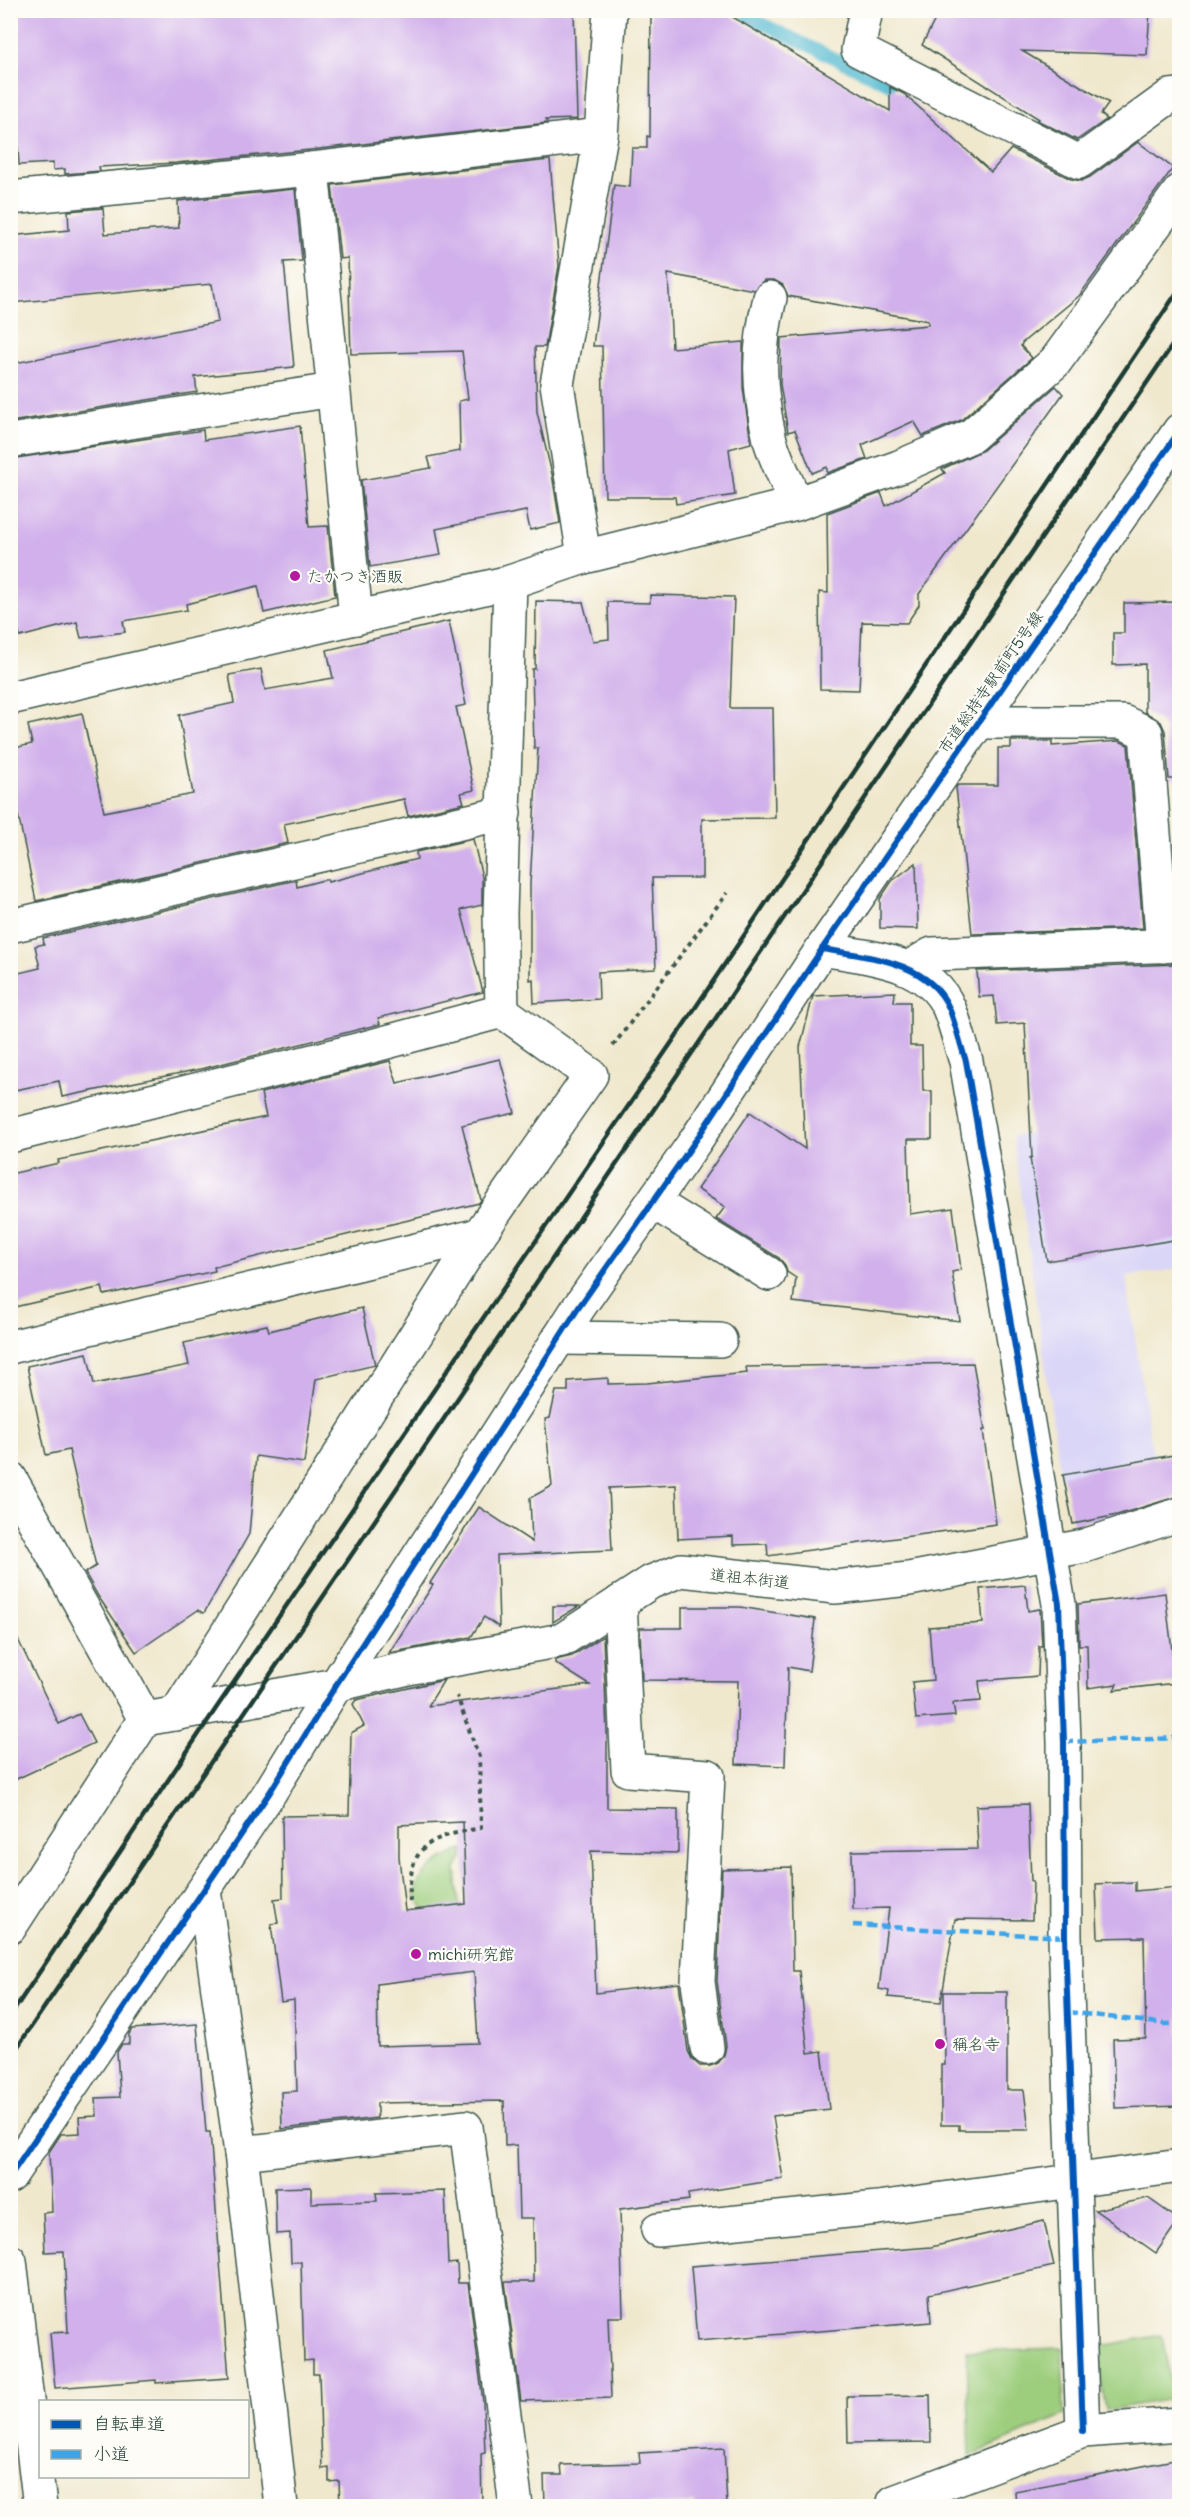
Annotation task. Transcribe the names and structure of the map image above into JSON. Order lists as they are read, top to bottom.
{
  "streets": {
    "street": ["市道総持寺駅前町5号線", "道祖本街道"]
  },
  "crossings": [
    ["市道総持寺駅前町5号線", "道祖本街道"]
  ],
  "places": ["たかつき酒販", "michi研究館", "稱名寺"],
  "legend": ["自転車道", "小道"]
}
